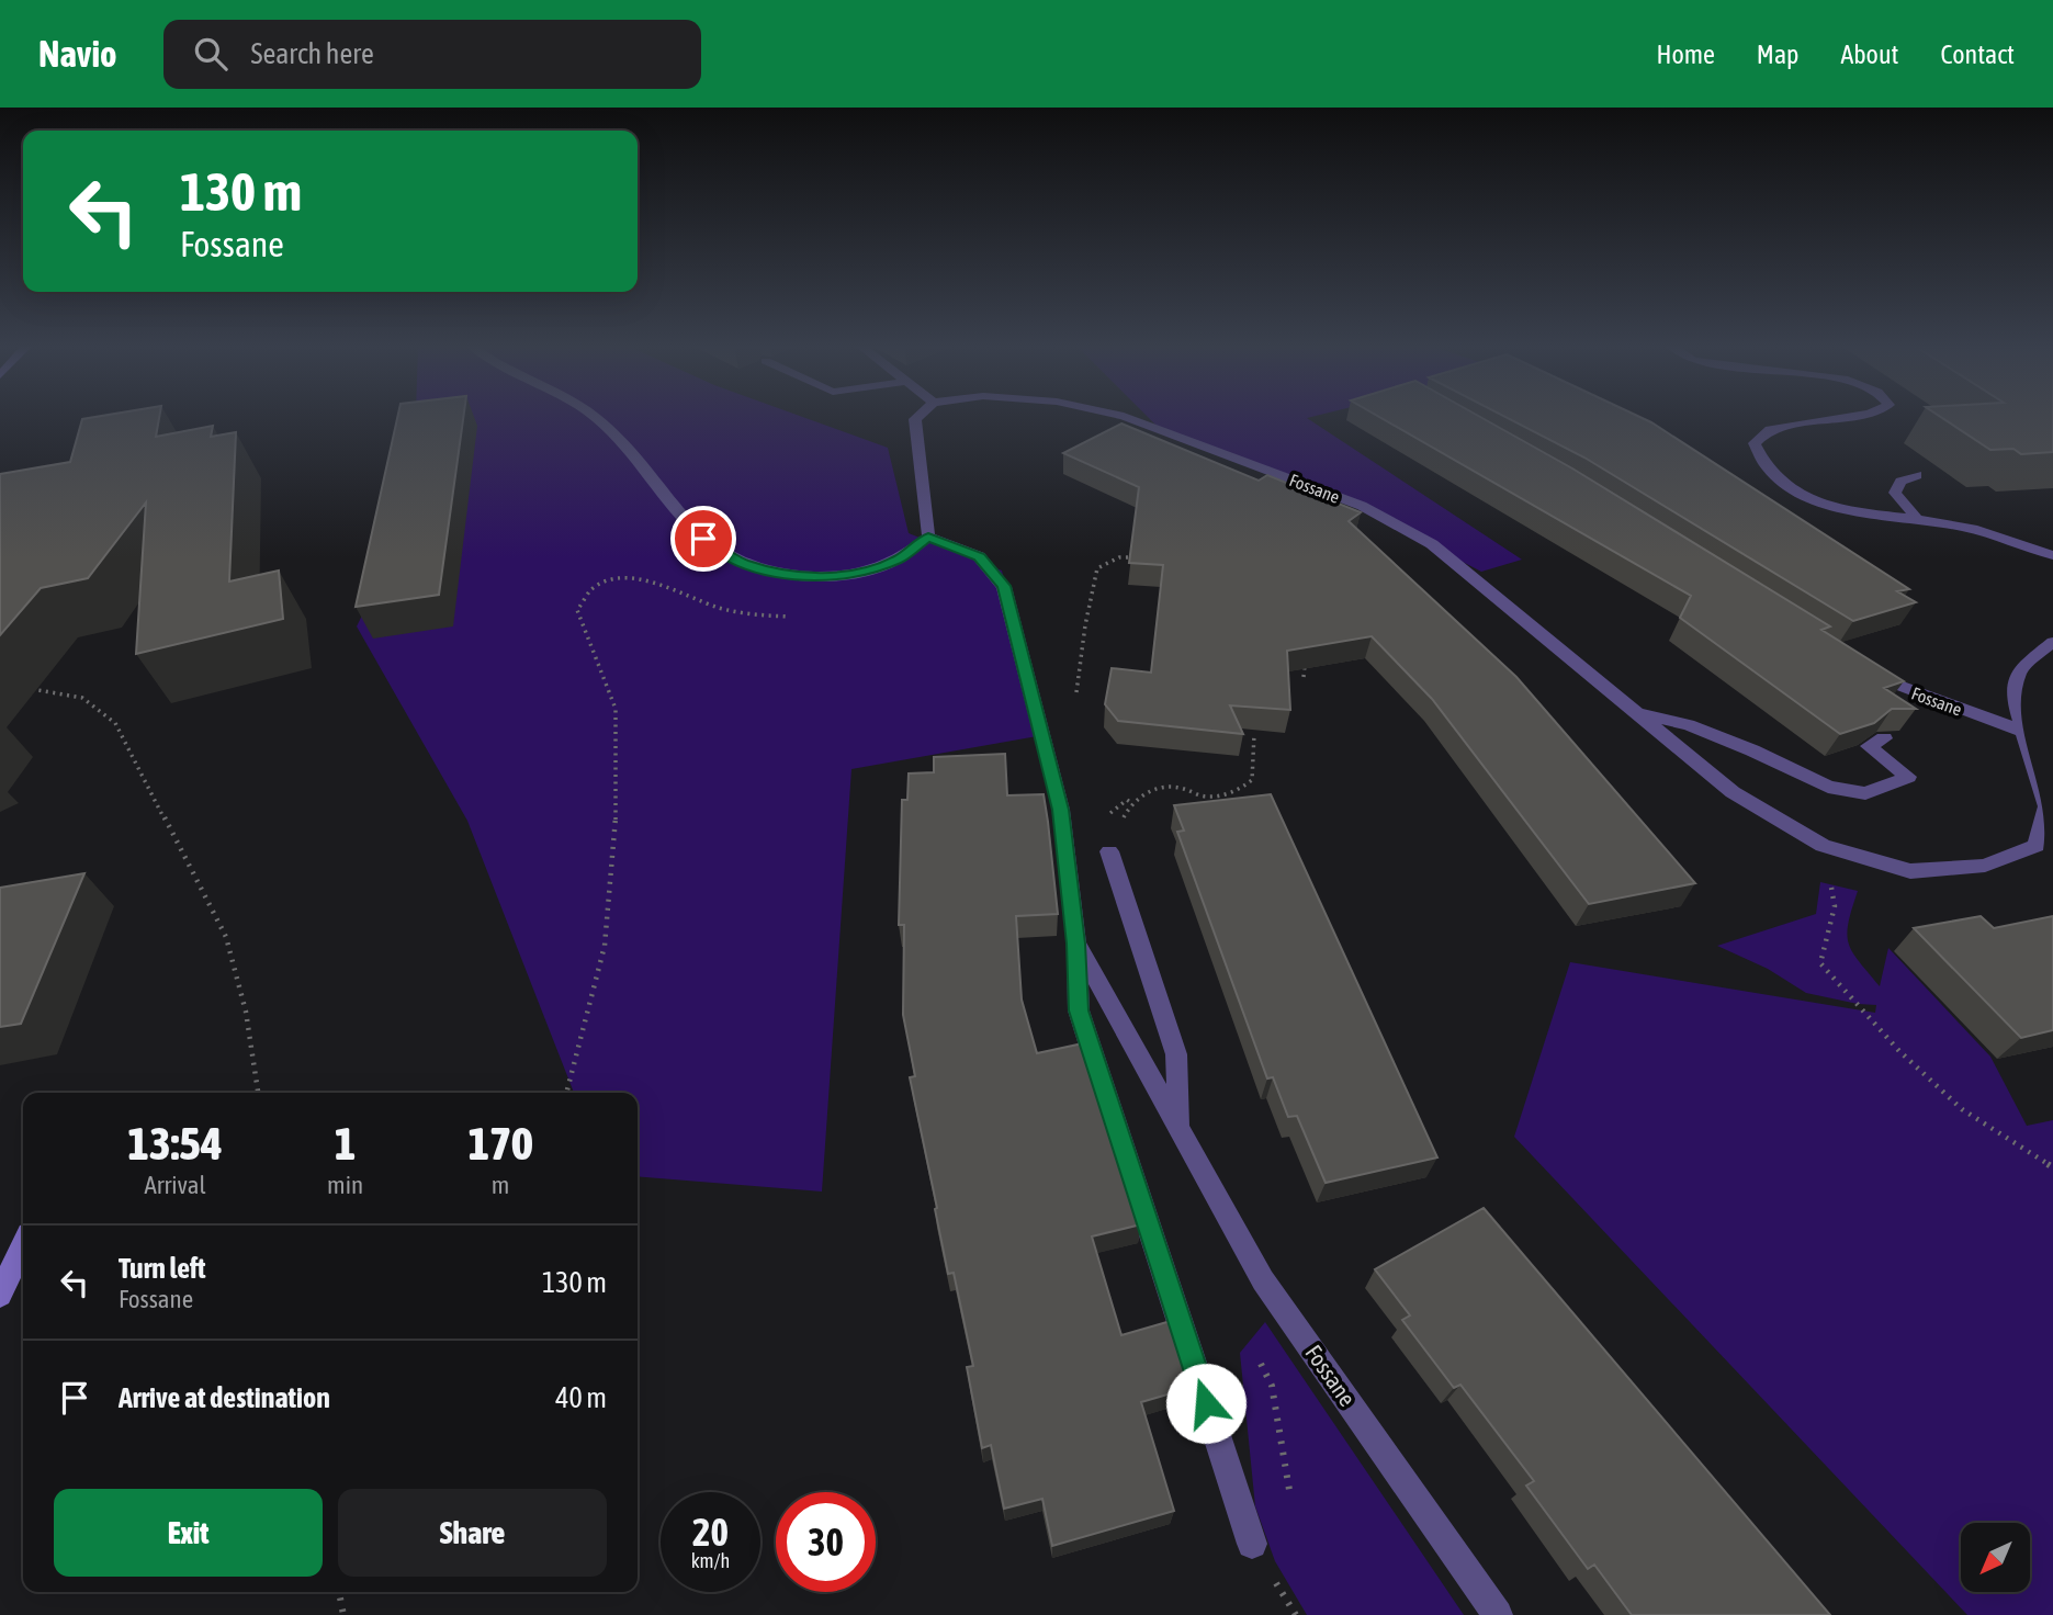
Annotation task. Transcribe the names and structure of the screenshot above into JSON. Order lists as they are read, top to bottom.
{
  "streets": {
    "street": ["Fossane"]
  },
  "north": "bottom left",
  "page": {
    "header": "Navio",
    "search": "Search here",
    "nav": [
      "Home",
      "Map",
      "About",
      "Contact"
    ],
    "turn": ["130 m", "Fossane"],
    "eta": [
      "13:54",
      "Arrival",
      "1",
      "min",
      "170",
      "m"
    ],
    "list": [
      {
        "name": "Turn left",
        "note": "Fossane",
        "value": "130 m"
      },
      {
        "name": "Arrive at destination",
        "value": "40 m"
      }
    ],
    "buttons": ["Exit", "Share"],
    "speed": "20 km/h",
    "limit": "30"
  }
}
